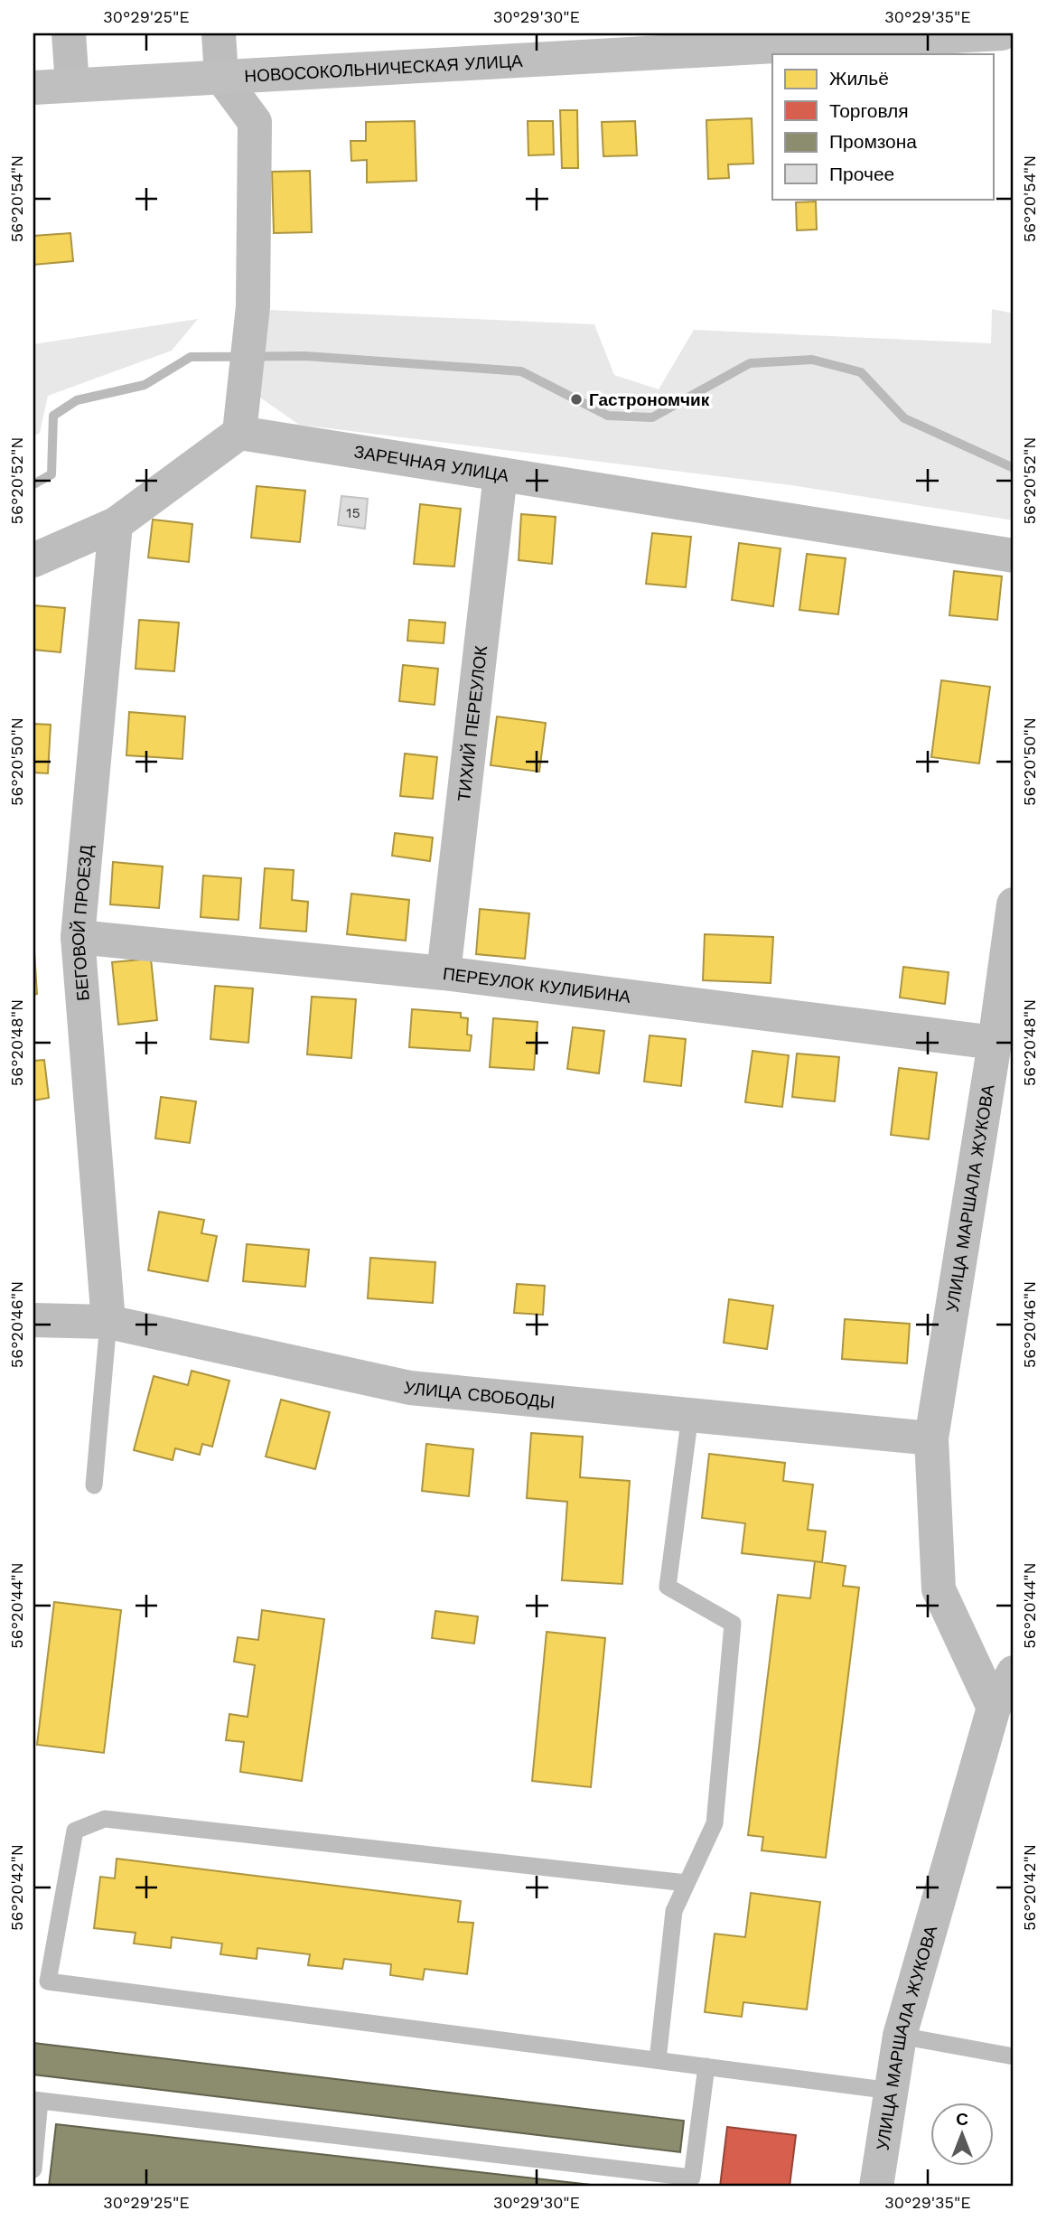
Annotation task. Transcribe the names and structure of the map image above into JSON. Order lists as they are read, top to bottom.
{
  "streets": {
    "main road": ["НОВОСОКОЛЬНИЧЕСКАЯ УЛИЦА"],
    "street": [
      "ЗАРЕЧНАЯ УЛИЦА",
      "ТИХИЙ ПЕРЕУЛОК",
      "БЕГОВОЙ ПРОЕЗД",
      "ПЕРЕУЛОК КУЛИБИНА",
      "УЛИЦА МАРШАЛА ЖУКОВА",
      "УЛИЦА СВОБОДЫ"
    ]
  },
  "crossings": [
    ["ЗАРЕЧНАЯ УЛИЦА", "ТИХИЙ ПЕРЕУЛОК"],
    ["ТИХИЙ ПЕРЕУЛОК", "ПЕРЕУЛОК КУЛИБИНА"],
    ["БЕГОВОЙ ПРОЕЗД", "ПЕРЕУЛОК КУЛИБИНА"],
    ["БЕГОВОЙ ПРОЕЗД", "УЛИЦА СВОБОДЫ"],
    ["ПЕРЕУЛОК КУЛИБИНА", "УЛИЦА МАРШАЛА ЖУКОВА"],
    ["УЛИЦА МАРШАЛА ЖУКОВА", "УЛИЦА СВОБОДЫ"]
  ],
  "places": ["Гастрономчик"],
  "house_numbers": ["15"],
  "legend": [
    "Жильё",
    "Торговля",
    "Промзона",
    "Прочее"
  ],
  "north": "top",
  "coordinates": [
    "30°29'25\"E",
    "30°29'30\"E",
    "30°29'35\"E",
    "56°20'54\"N",
    "56°20'52\"N",
    "56°20'50\"N",
    "56°20'48\"N",
    "56°20'46\"N",
    "56°20'44\"N",
    "56°20'42\"N"
  ]
}
